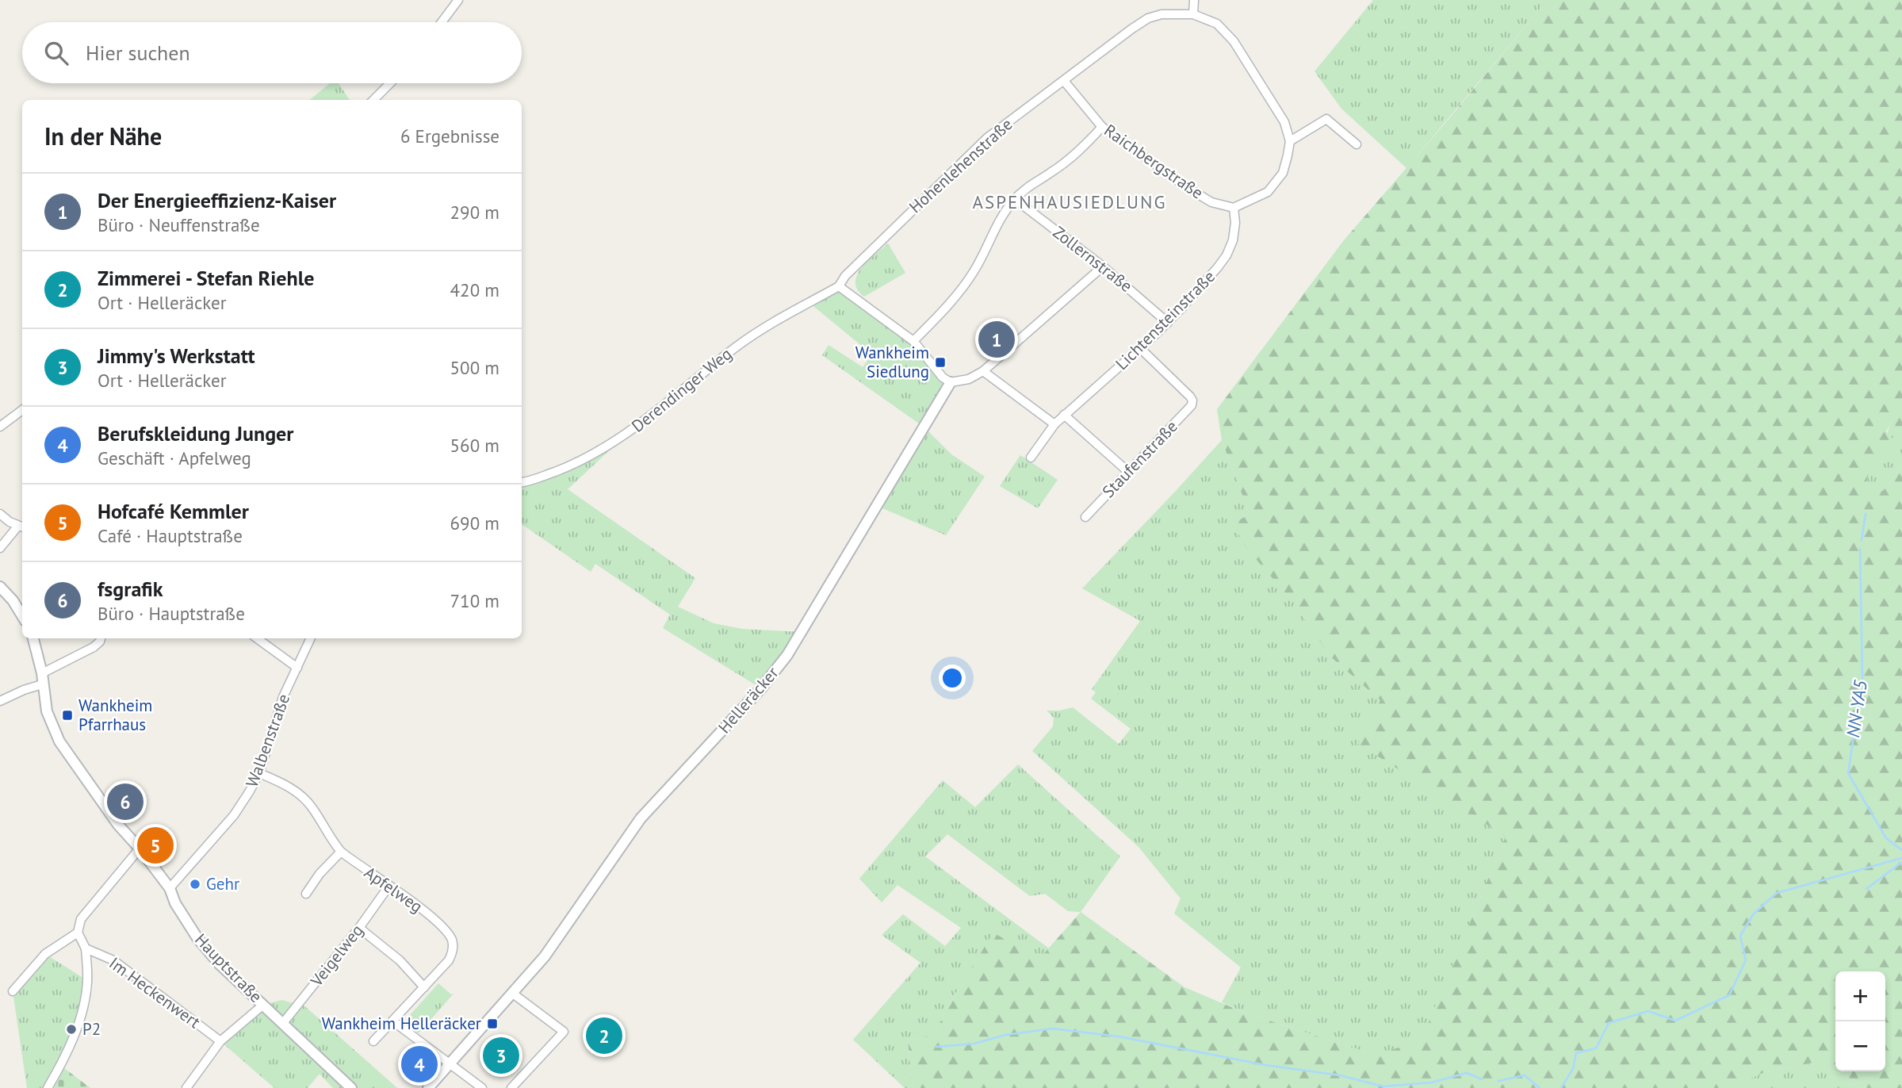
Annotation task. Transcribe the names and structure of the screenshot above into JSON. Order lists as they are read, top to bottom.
{
  "streets": {
    "street": [
      "Raichbergstraße",
      "Hohenlehenstraße",
      "Zollernstraße",
      "Lichtensteinstraße",
      "Derendinger Weg",
      "Staufenstraße",
      "Helleräcker",
      "Walbenstraße",
      "Apfelweg",
      "Veigelweg",
      "Hauptstraße",
      "Im Heckenwert"
    ]
  },
  "crossings": [
    ["Raichbergstraße", "Hohenlehenstraße"],
    ["Raichbergstraße", "Lichtensteinstraße"],
    ["Hohenlehenstraße", "Derendinger Weg"],
    ["Zollernstraße", "Lichtensteinstraße"],
    ["Lichtensteinstraße", "Staufenstraße"],
    ["Walbenstraße", "Apfelweg"],
    ["Walbenstraße", "Hauptstraße"],
    ["Apfelweg", "Veigelweg"],
    ["Veigelweg", "Hauptstraße"]
  ],
  "districts": ["ASPENHAUSIEDLUNG"],
  "water": ["NN-YA5"],
  "places": {
    "transit": ["Wankheim Siedlung", "Wankheim Pfarrhaus", "Wankheim Helleräcker"],
    "other": ["Gehr", "P2"]
  },
  "page": {
    "search": "Hier suchen",
    "heading": ["In der Nähe", "6 Ergebnisse"],
    "list": [
      {
        "mark": "1",
        "name": "Der Energieeffizienz-Kaiser",
        "note": "Büro · Neuffenstraße",
        "value": "290 m"
      },
      {
        "mark": "2",
        "name": "Zimmerei - Stefan Riehle",
        "note": "Ort · Helleräcker",
        "value": "420 m"
      },
      {
        "mark": "3",
        "name": "Jimmy's Werkstatt",
        "note": "Ort · Helleräcker",
        "value": "500 m"
      },
      {
        "mark": "4",
        "name": "Berufskleidung Junger",
        "note": "Geschäft · Apfelweg",
        "value": "560 m"
      },
      {
        "mark": "5",
        "name": "Hofcafé Kemmler",
        "note": "Café · Hauptstraße",
        "value": "690 m"
      },
      {
        "mark": "6",
        "name": "fsgrafik",
        "note": "Büro · Hauptstraße",
        "value": "710 m"
      }
    ],
    "pins": [
      "1",
      "6",
      "5",
      "2",
      "3",
      "4"
    ],
    "map_buttons": ["+", "−"]
  }
}
